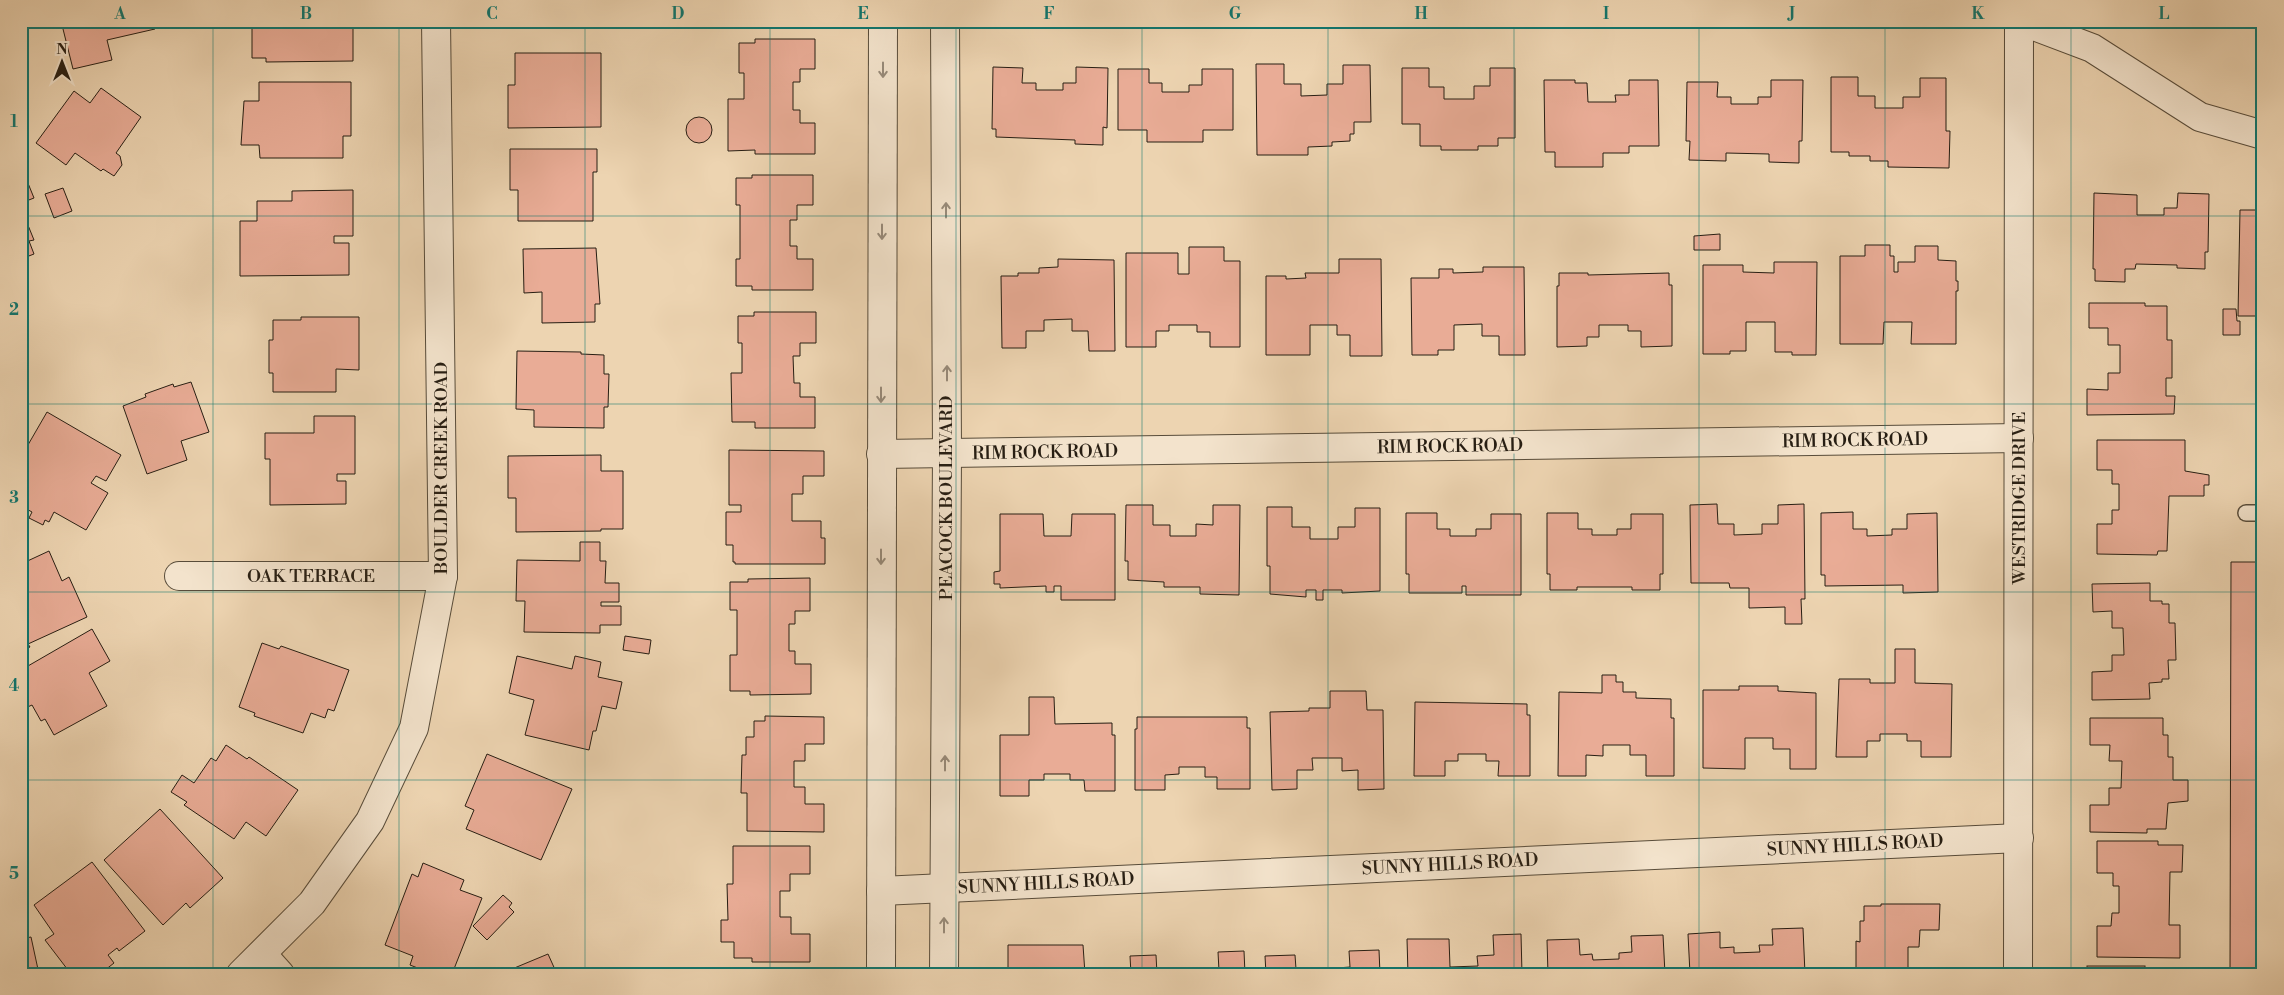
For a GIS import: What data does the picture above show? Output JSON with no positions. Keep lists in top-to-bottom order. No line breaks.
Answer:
{"streets":{"street":["RIM ROCK ROAD","BOULDER CREEK ROAD","PEACOCK BOULEVARD","WESTRIDGE DRIVE","OAK TERRACE","SUNNY HILLS ROAD"]},"crossings":[["RIM ROCK ROAD","PEACOCK BOULEVARD"],["RIM ROCK ROAD","WESTRIDGE DRIVE"],["BOULDER CREEK ROAD","OAK TERRACE"],["PEACOCK BOULEVARD","SUNNY HILLS ROAD"],["WESTRIDGE DRIVE","SUNNY HILLS ROAD"]],"north":"top","grid":{"columns":["A","B","C","D","E","F","G","H","I","J","K","L"],"rows":["1","2","3","4","5"]}}
